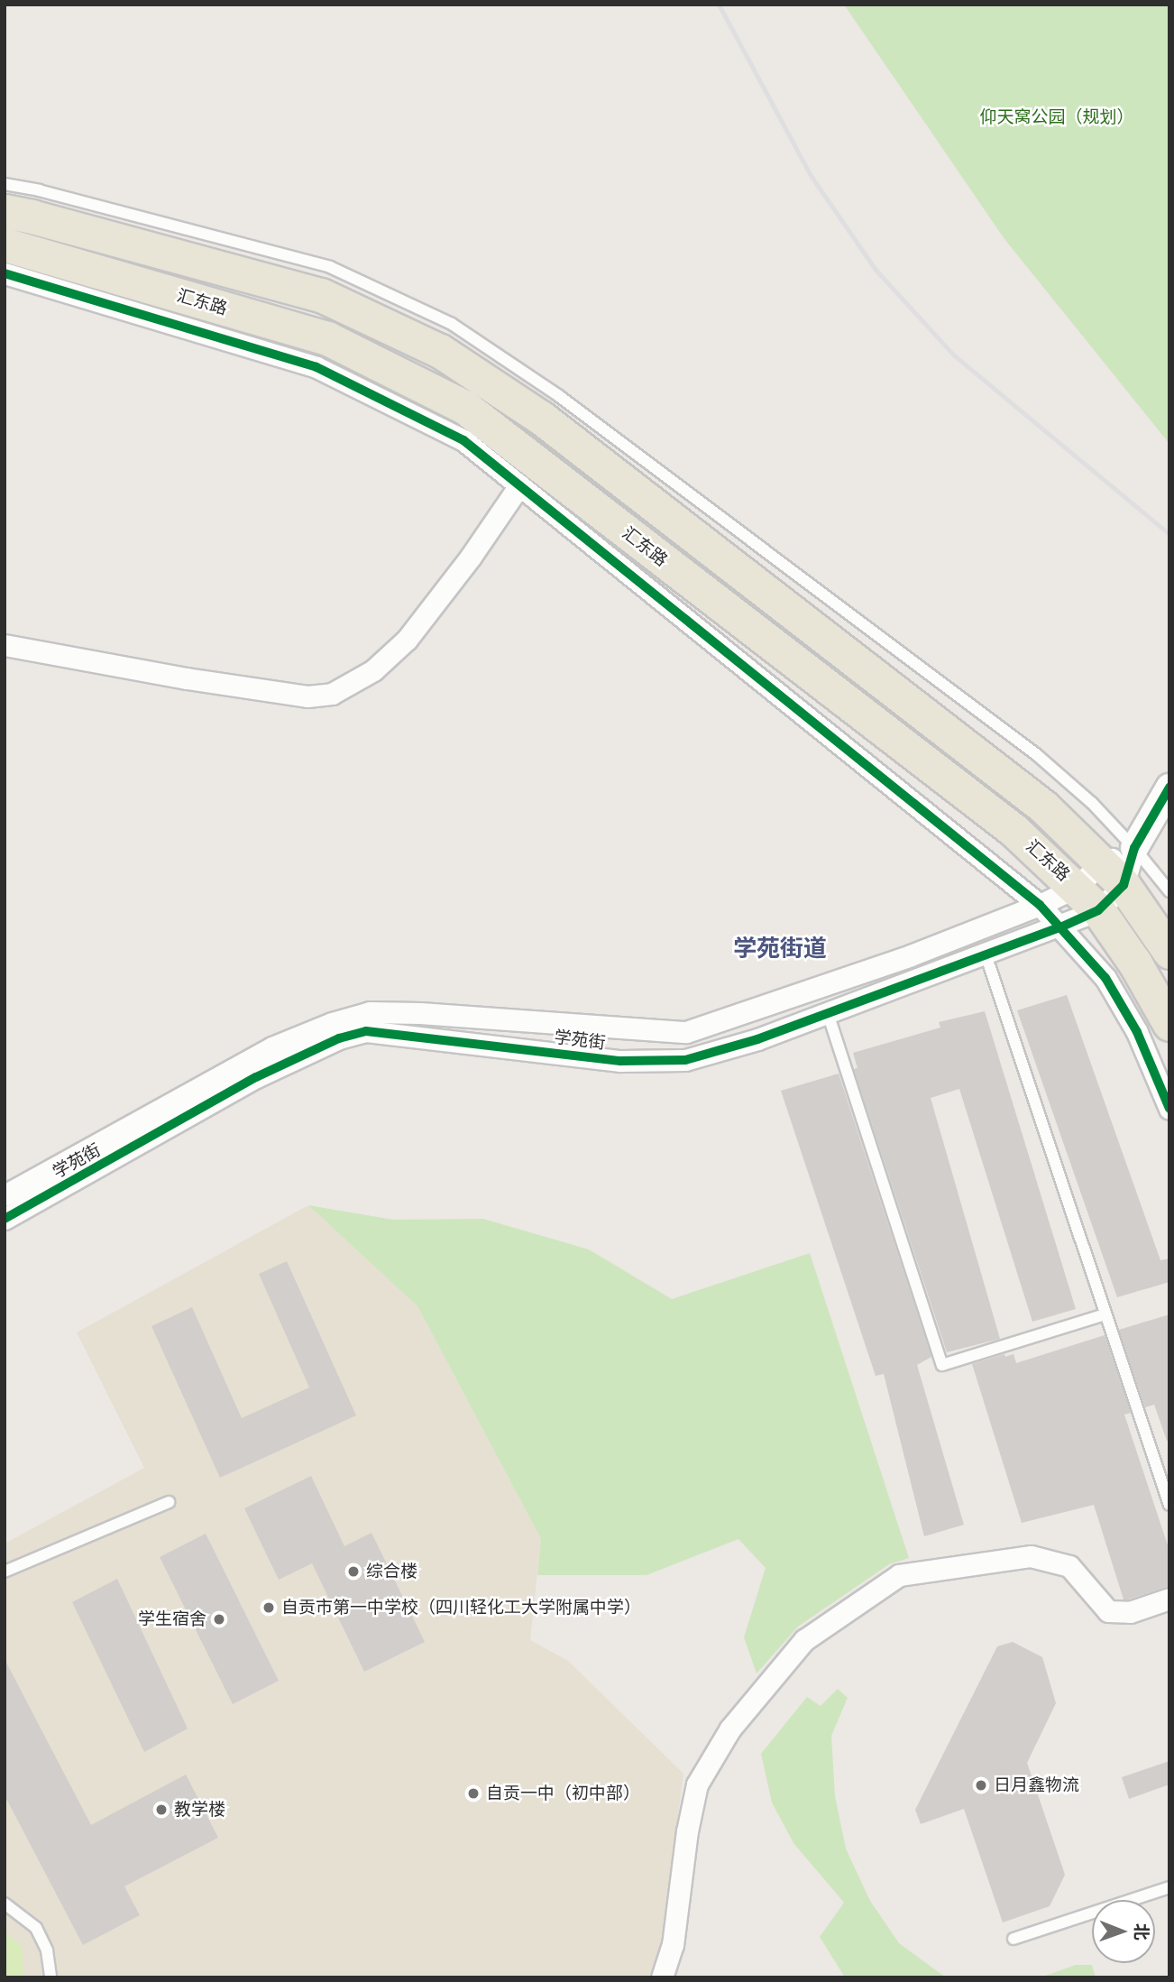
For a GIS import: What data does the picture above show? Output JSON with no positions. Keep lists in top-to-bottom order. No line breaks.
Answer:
{"streets":{"main road":["汇东路"],"street":["学苑街"]},"crossings":[["汇东路","学苑街"]],"districts":["学苑街道"],"parks":["仰天窝公园（规划）"],"places":["综合楼","自贡市第一中学校（四川轻化工大学附属中学）","学生宿舍","日月鑫物流","自贡一中（初中部）","教学楼"],"north":"right"}
